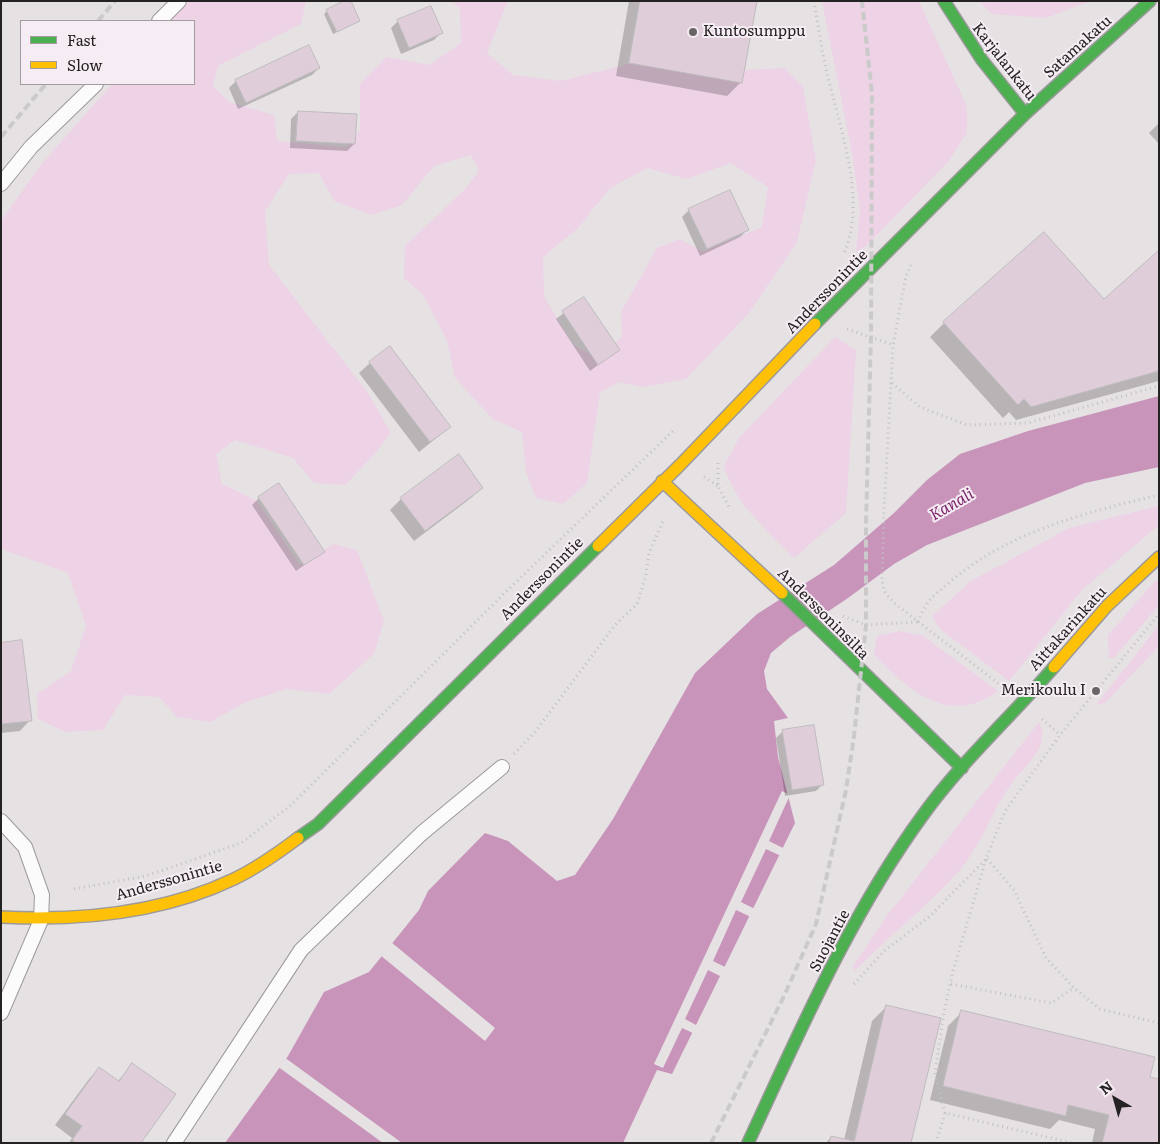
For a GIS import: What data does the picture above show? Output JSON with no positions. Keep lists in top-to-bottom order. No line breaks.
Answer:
{"streets":{"main road":["Satamakatu","Karjalankatu","Anderssonintie","Anderssoninsilta","Aittakarinkatu","Suojantie"]},"crossings":[["Satamakatu","Karjalankatu"],["Satamakatu","Anderssonintie"],["Karjalankatu","Anderssonintie"],["Anderssonintie","Anderssoninsilta"],["Anderssoninsilta","Aittakarinkatu"],["Anderssoninsilta","Suojantie"],["Aittakarinkatu","Suojantie"]],"water":["Kanali"],"places":["Kuntosumppu","Merikoulu I"],"legend":["Fast","Slow"],"north":"top left"}
